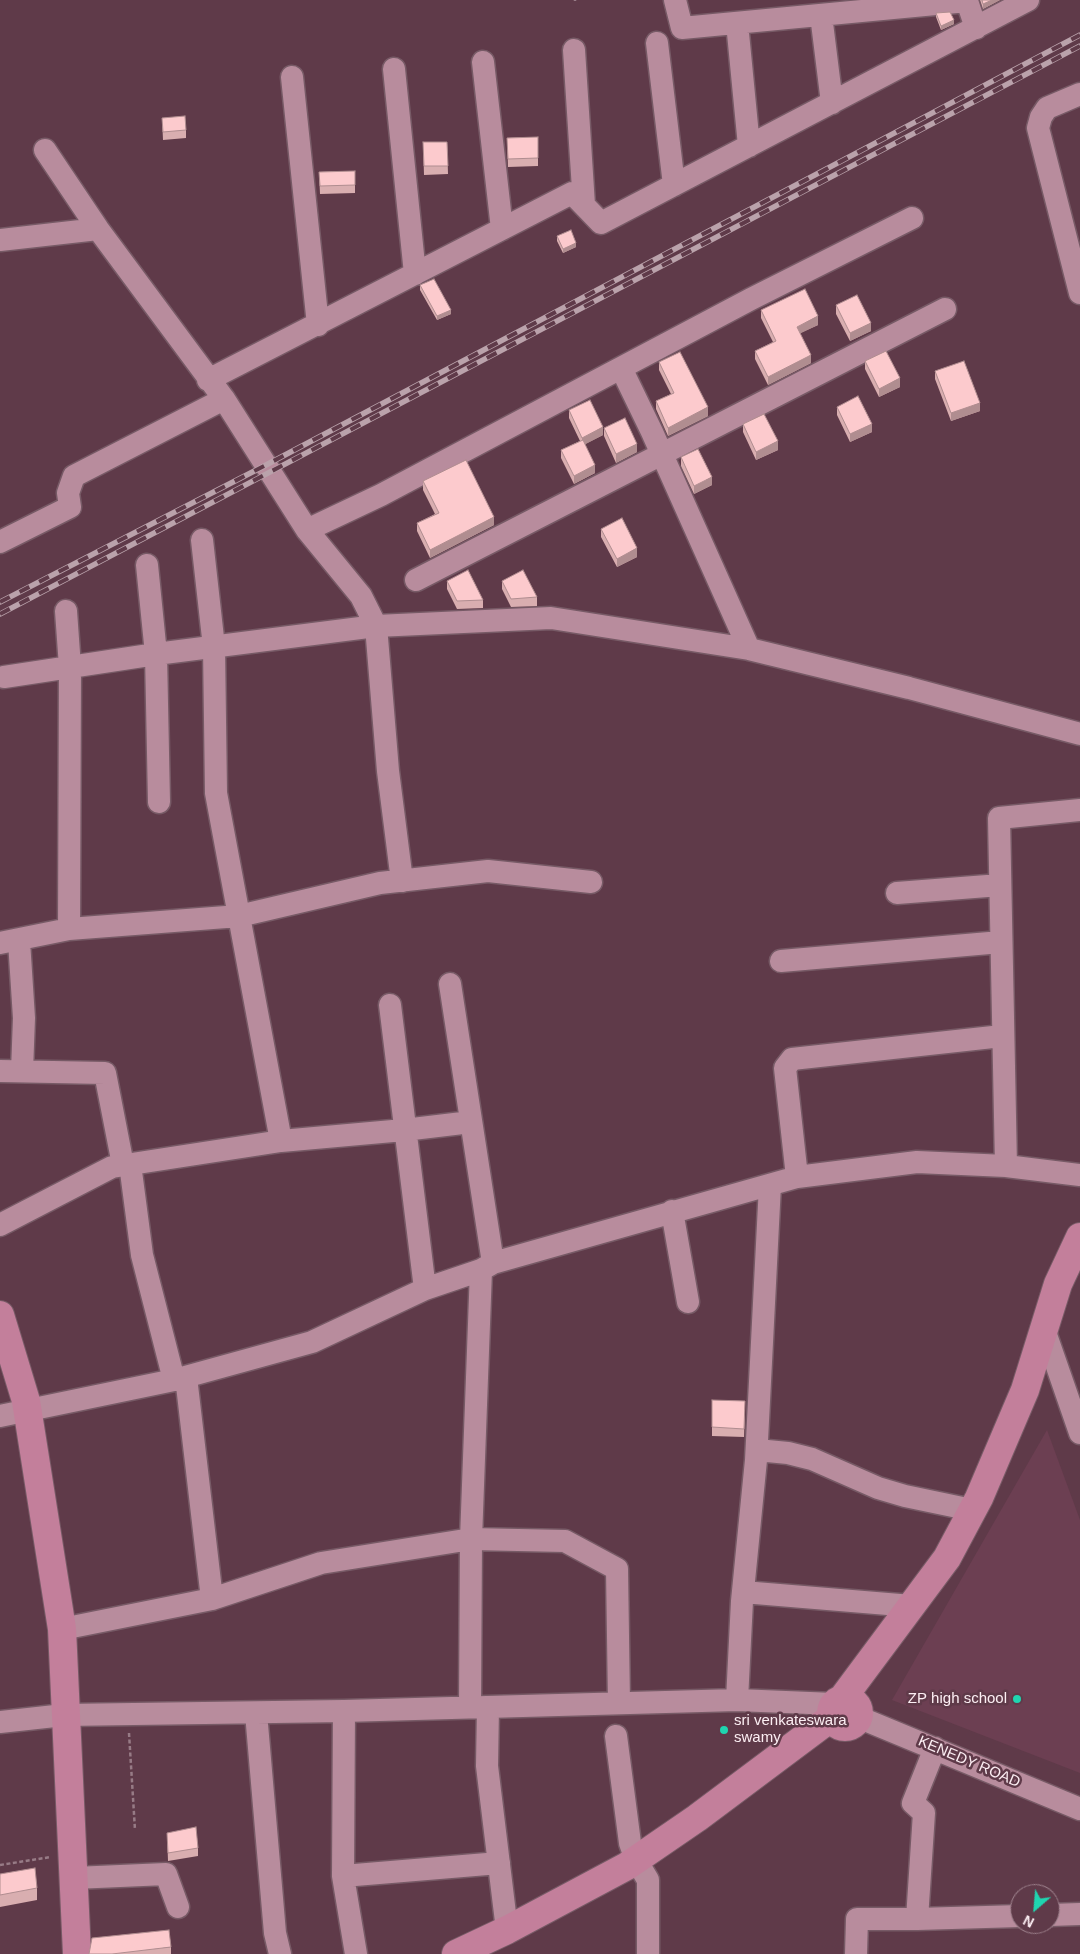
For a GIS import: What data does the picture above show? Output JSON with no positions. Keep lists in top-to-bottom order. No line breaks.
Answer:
{"streets":{"street":["KENEDY ROAD"]},"places":["ZP high school","sri venkateswara swamy"],"north":"bottom left"}
